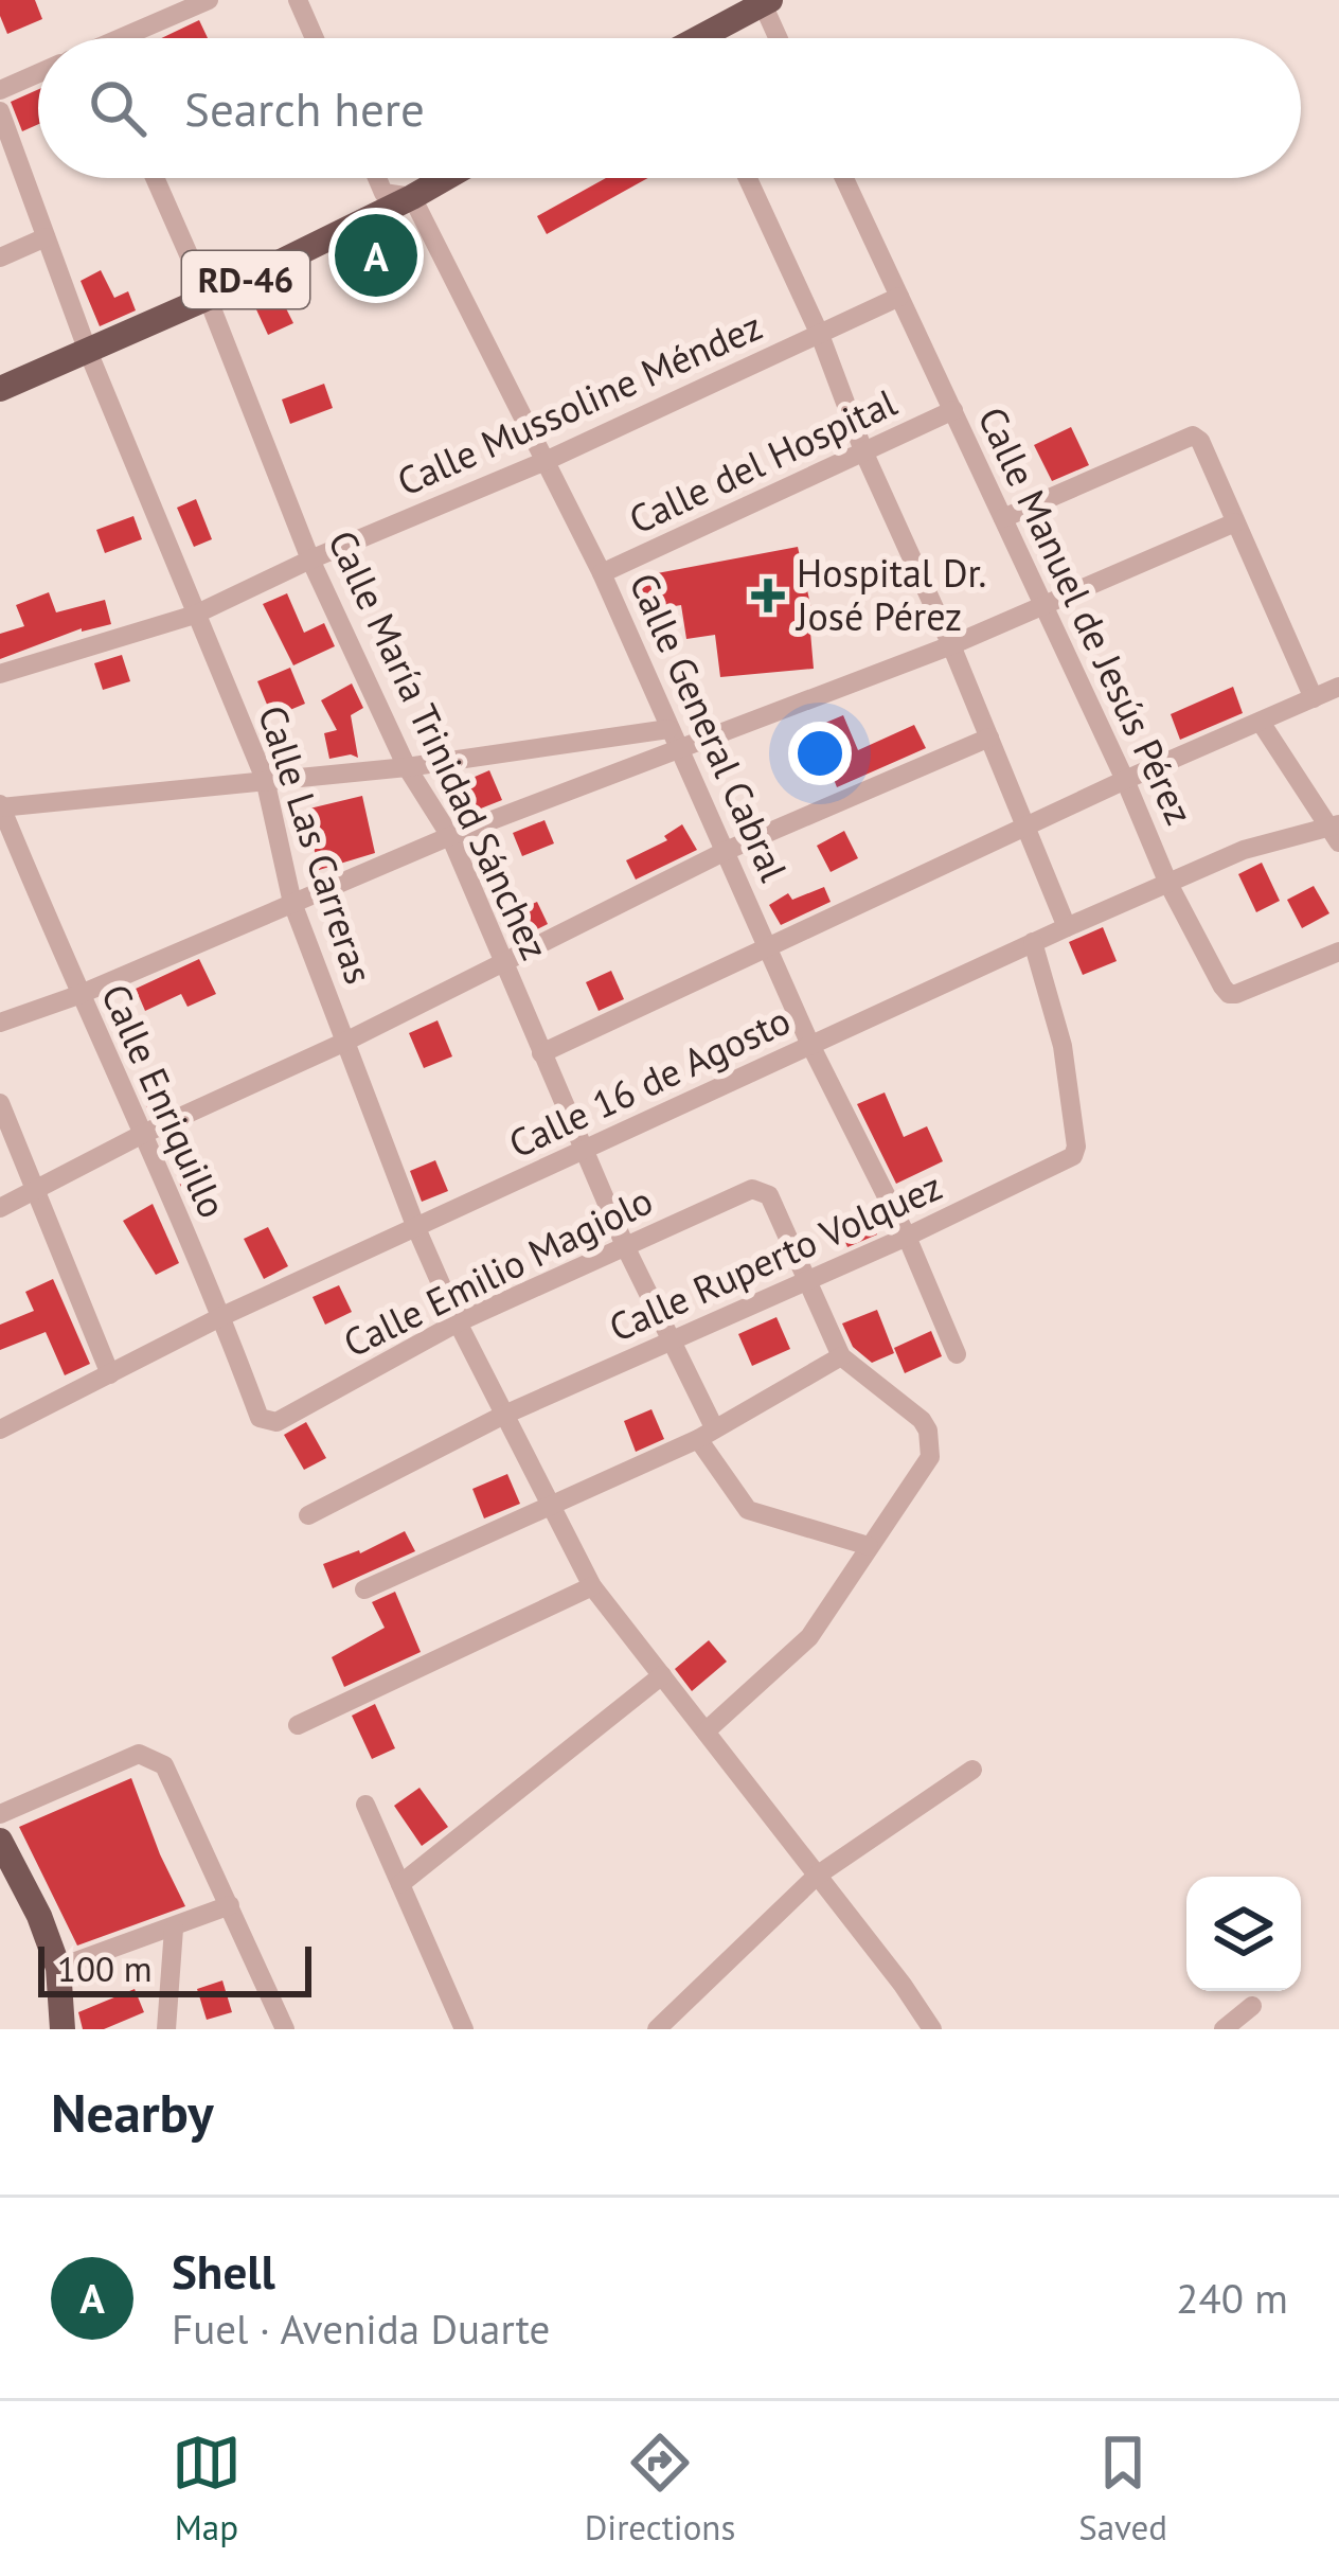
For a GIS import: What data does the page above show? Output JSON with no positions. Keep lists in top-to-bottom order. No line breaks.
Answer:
{"streets":{"main road":["RD-46"],"street":["Calle Mussoline Méndez","Calle del Hospital","Calle Manuel de Jesús Pérez","Calle General Cabral","Calle María Trinidad Sánchez","Calle Las Carreras","Calle 16 de Agosto","Calle Enriquillo","Calle Ruperto Volquez","Calle Emilio Magiolo"]},"crossings":[["RD-46","Calle General Cabral"],["RD-46","Calle María Trinidad Sánchez"],["RD-46","Calle Las Carreras"],["Calle Mussoline Méndez","Calle Manuel de Jesús Pérez"],["Calle Mussoline Méndez","Calle General Cabral"],["Calle Mussoline Méndez","Calle María Trinidad Sánchez"],["Calle Mussoline Méndez","Calle Las Carreras"],["Calle del Hospital","Calle Manuel de Jesús Pérez"],["Calle del Hospital","Calle General Cabral"],["Calle Manuel de Jesús Pérez","Calle 16 de Agosto"],["Calle General Cabral","Calle 16 de Agosto"],["Calle General Cabral","Calle Ruperto Volquez"],["Calle María Trinidad Sánchez","Calle 16 de Agosto"],["Calle María Trinidad Sánchez","Calle Ruperto Volquez"],["Calle María Trinidad Sánchez","Calle Emilio Magiolo"],["Calle Las Carreras","Calle 16 de Agosto"],["Calle Las Carreras","Calle Ruperto Volquez"],["Calle Las Carreras","Calle Emilio Magiolo"],["Calle 16 de Agosto","Calle Enriquillo"],["Calle 16 de Agosto","Calle Ruperto Volquez"],["Calle Enriquillo","Calle Emilio Magiolo"],["Calle Ruperto Volquez","Calle Emilio Magiolo"]],"places":{"health":["Hospital Dr. José Pérez"]},"scale_bar":"100 m","page":{"search":"Search here","pins":"A","scale":"100 m","heading":"Nearby","list":[{"mark":"A","name":"Shell","note":"Fuel · Avenida Duarte","value":"240 m"}],"nav":["Map","Directions","Saved"]}}
